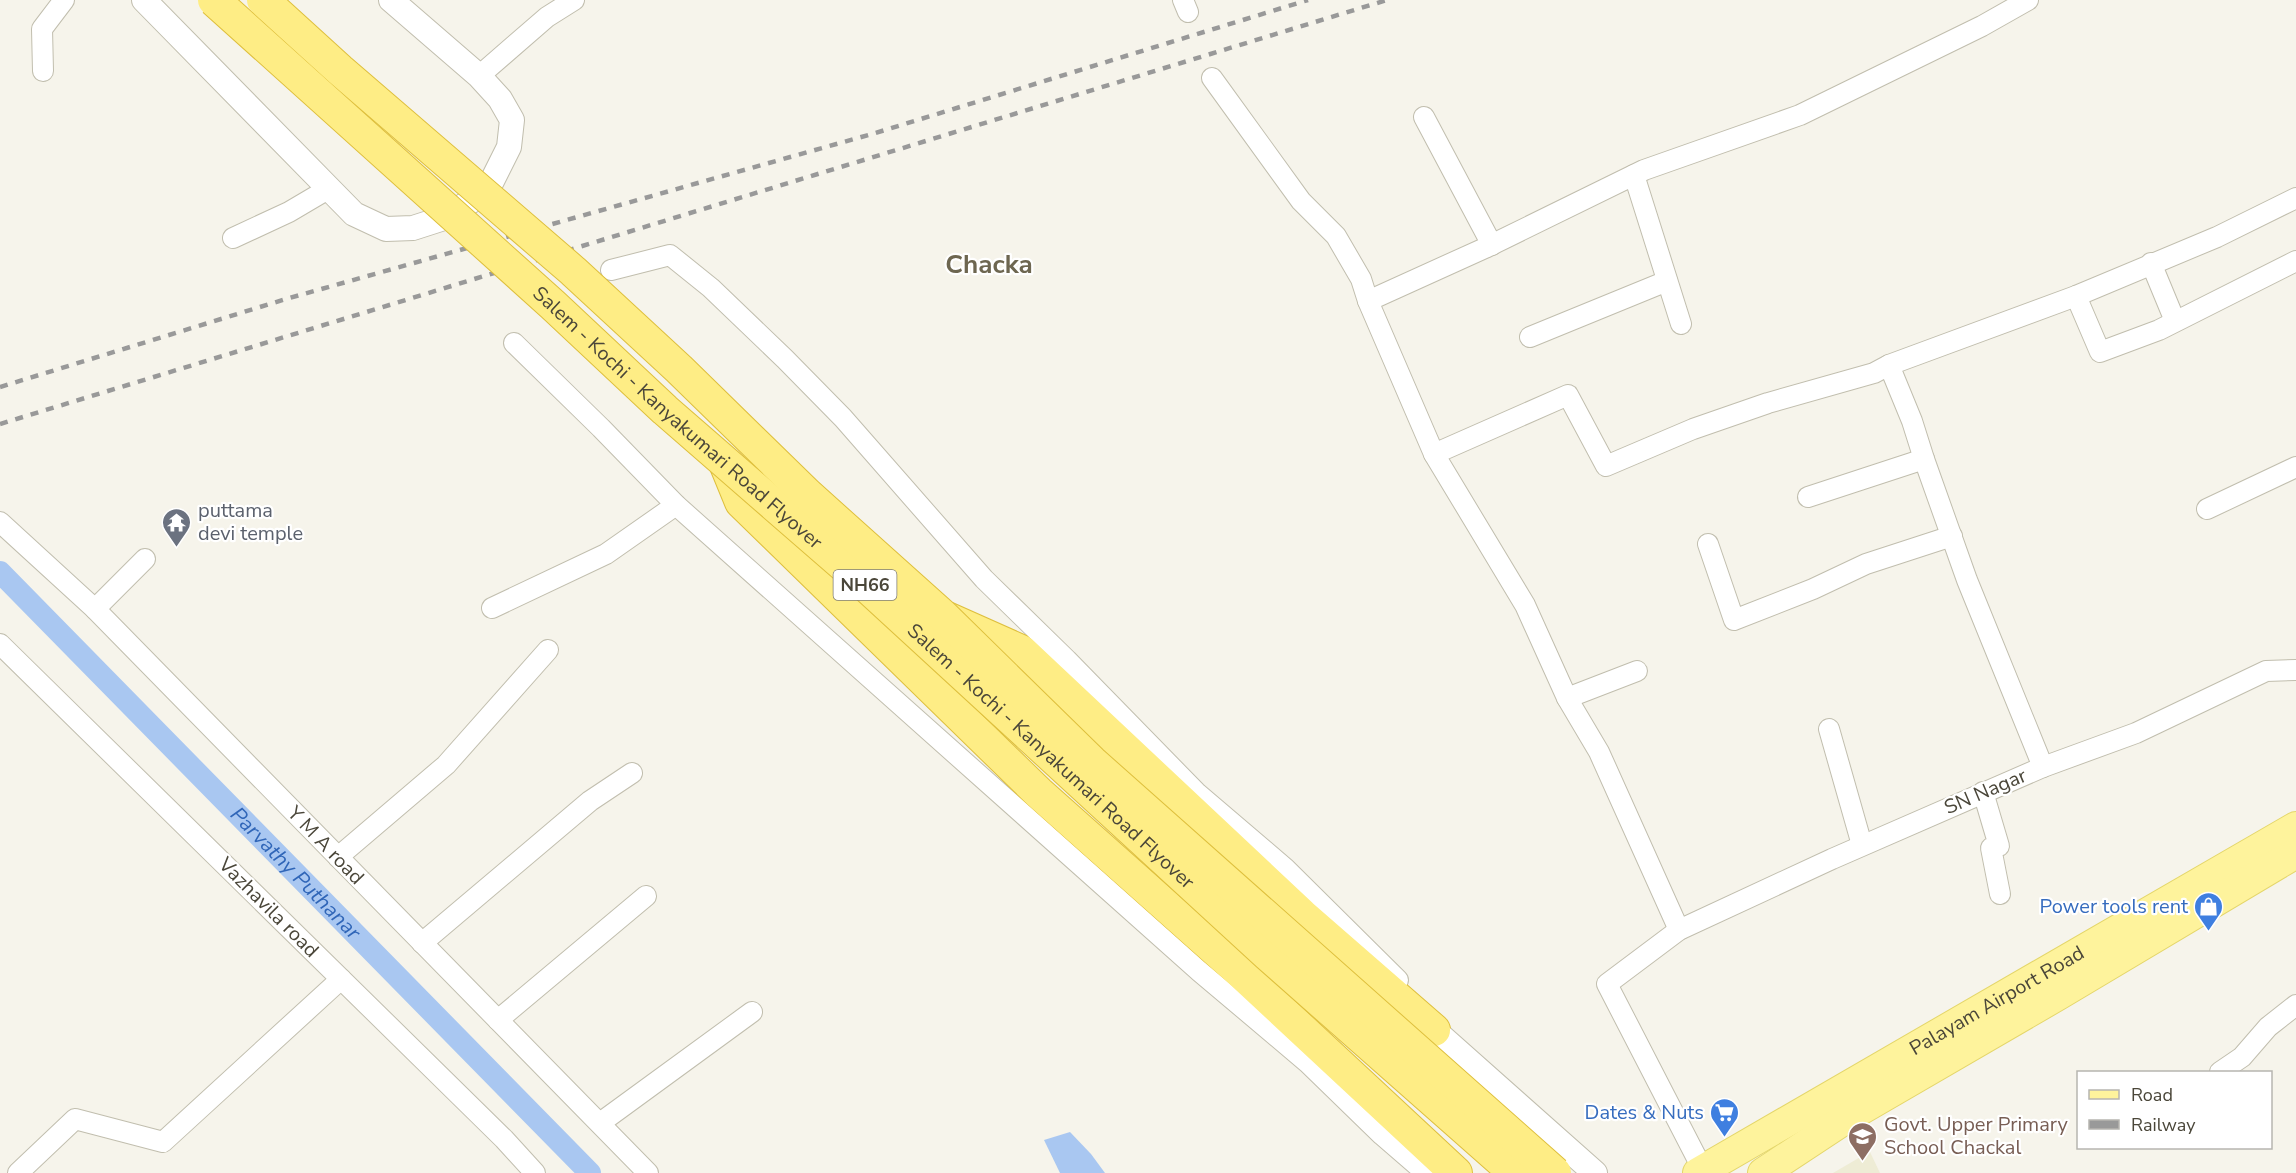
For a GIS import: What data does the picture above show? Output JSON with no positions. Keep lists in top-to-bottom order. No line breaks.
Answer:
{"streets":{"highway":["Salem - Kochi - Kanyakumari Road Flyover","NH66"],"main road":["Palayam Airport Road"],"street":["SN Nagar","Y M A road","Vazhavila road"]},"crossings":[["SN Nagar","Palayam Airport Road"]],"districts":["Chacka"],"water":["Parvathy Puthanar"],"places":{"temple":["puttama devi temple"],"shop":["Power tools rent"],"supermarket":["Dates & Nuts"],"school or university":["Govt. Upper Primary School Chackal"]},"legend":["Road","Railway"]}
